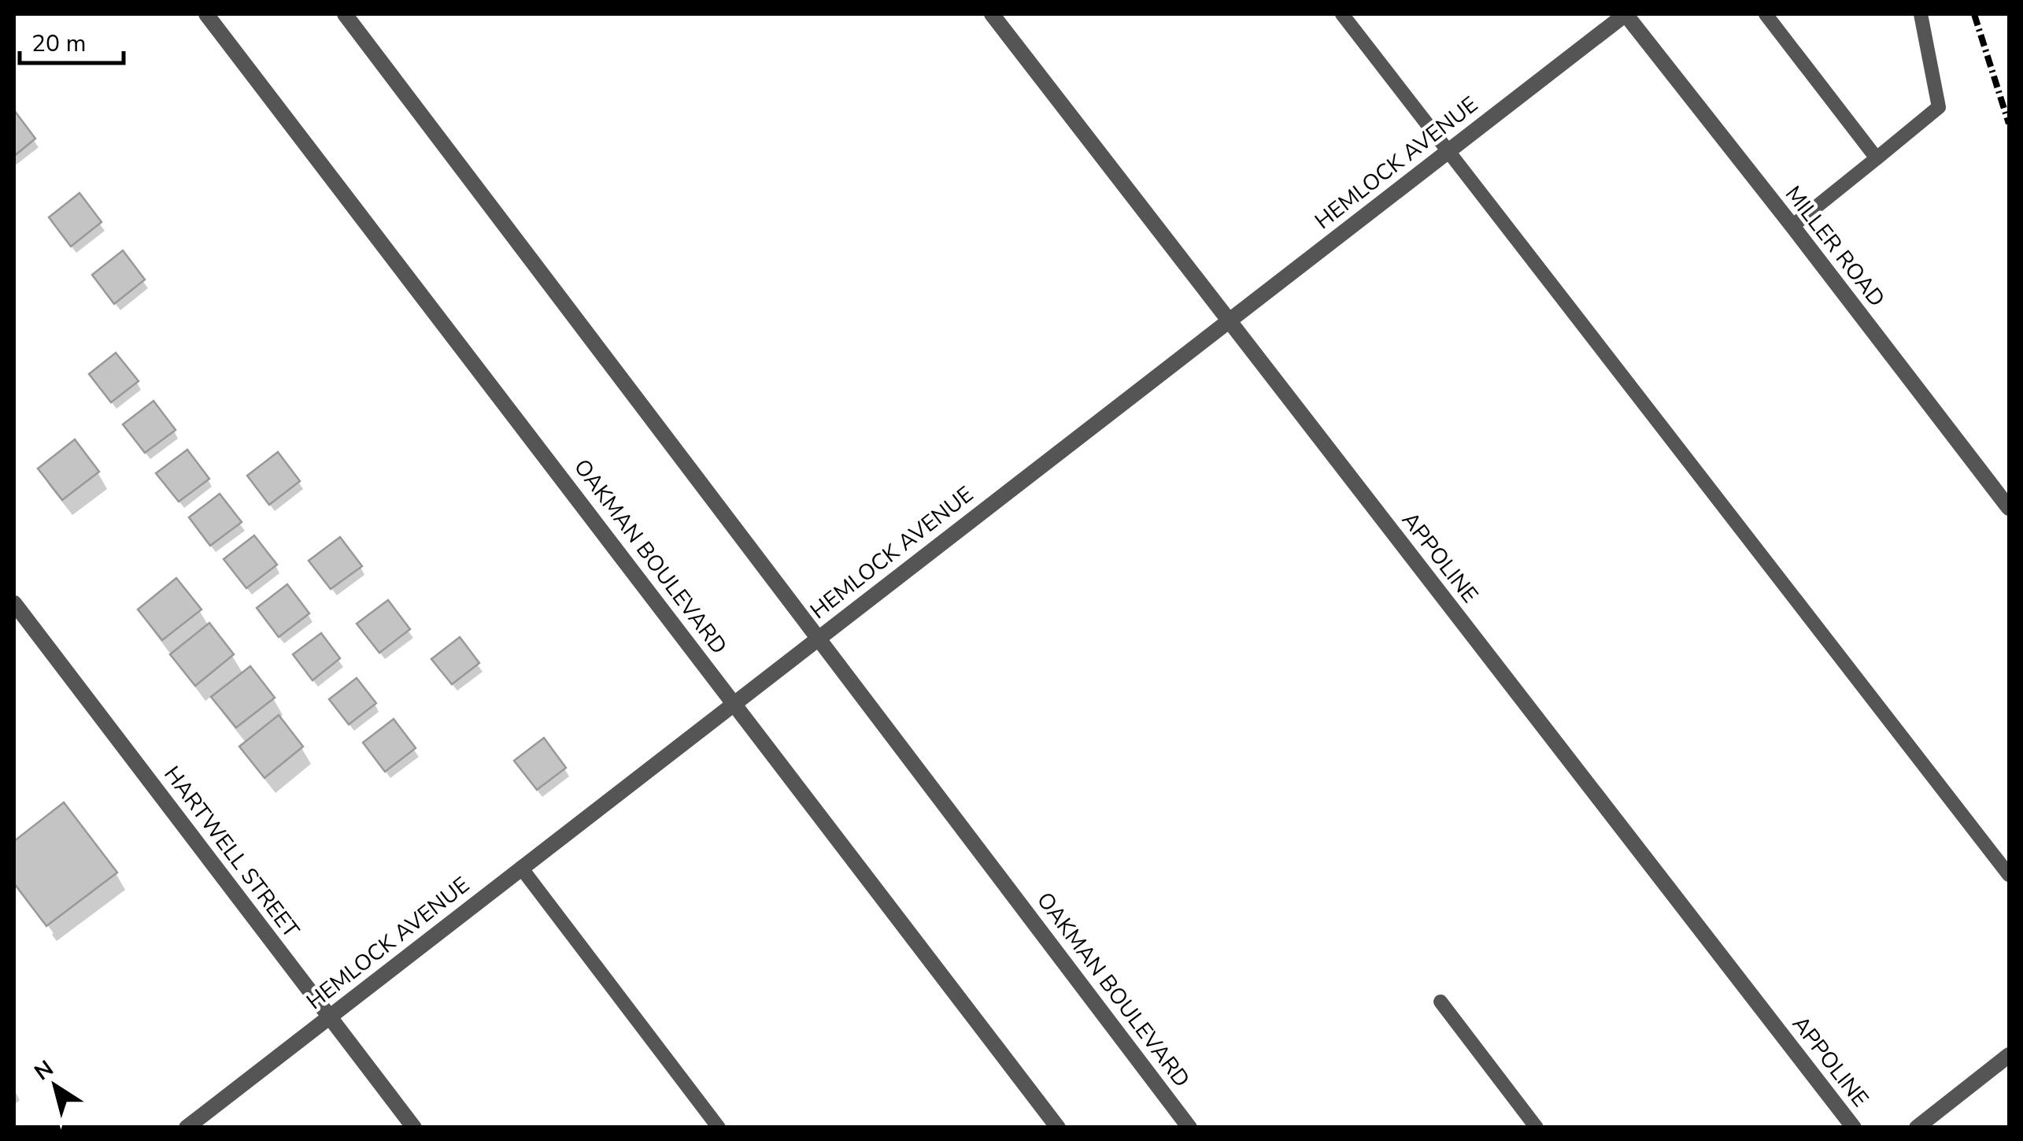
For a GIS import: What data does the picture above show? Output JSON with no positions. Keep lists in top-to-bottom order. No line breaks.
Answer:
{"streets":{"street":["HEMLOCK AVENUE","MILLER ROAD","OAKMAN BOULEVARD","APPOLINE","HARTWELL STREET"]},"crossings":[["HEMLOCK AVENUE","MILLER ROAD"],["HEMLOCK AVENUE","OAKMAN BOULEVARD"],["HEMLOCK AVENUE","APPOLINE"],["HEMLOCK AVENUE","HARTWELL STREET"]],"scale_bar":"20 m","north":"top left"}
